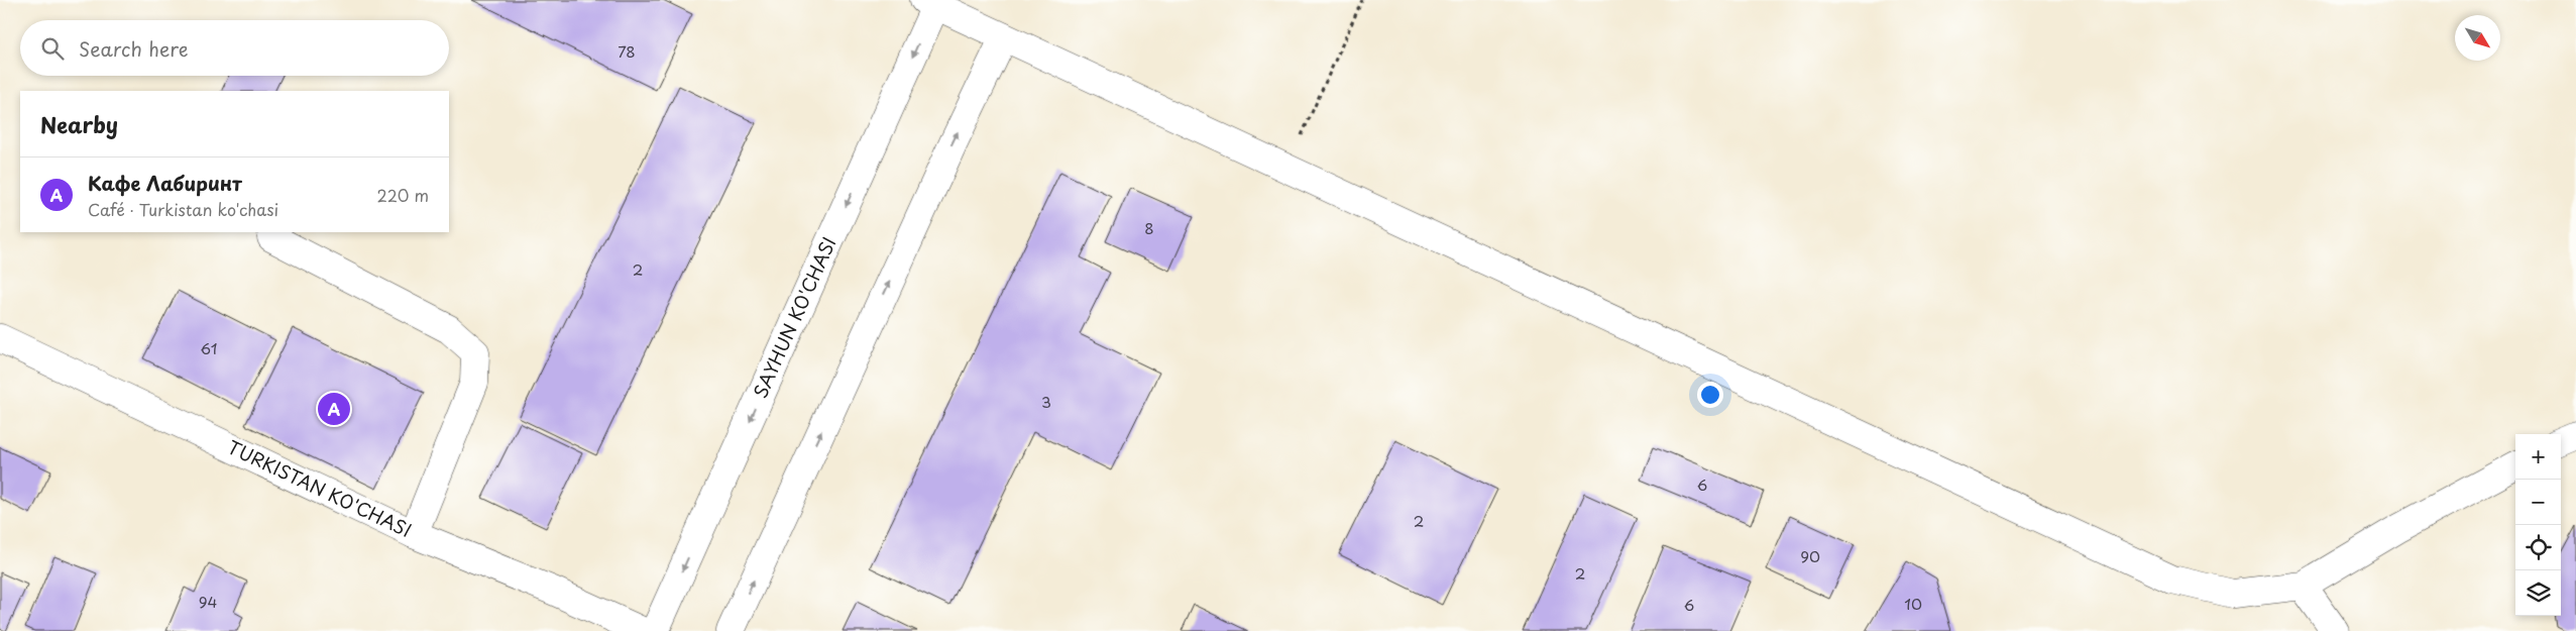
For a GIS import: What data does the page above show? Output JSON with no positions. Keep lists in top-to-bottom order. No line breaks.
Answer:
{"streets":{"street":["SAYHUN KO'CHASI","TURKISTAN KO'CHASI"]},"house_numbers":["78","8","2","61","3","6","2","90","2","94","10","6"],"north":"bottom right","page":{"search":"Search here","heading":"Nearby","list":[{"mark":"A","name":"Кафе Лабиринт","note":"Café · Turkistan ko'chasi","value":"220 m"}],"pins":"A","map_buttons":["+","−"]}}
